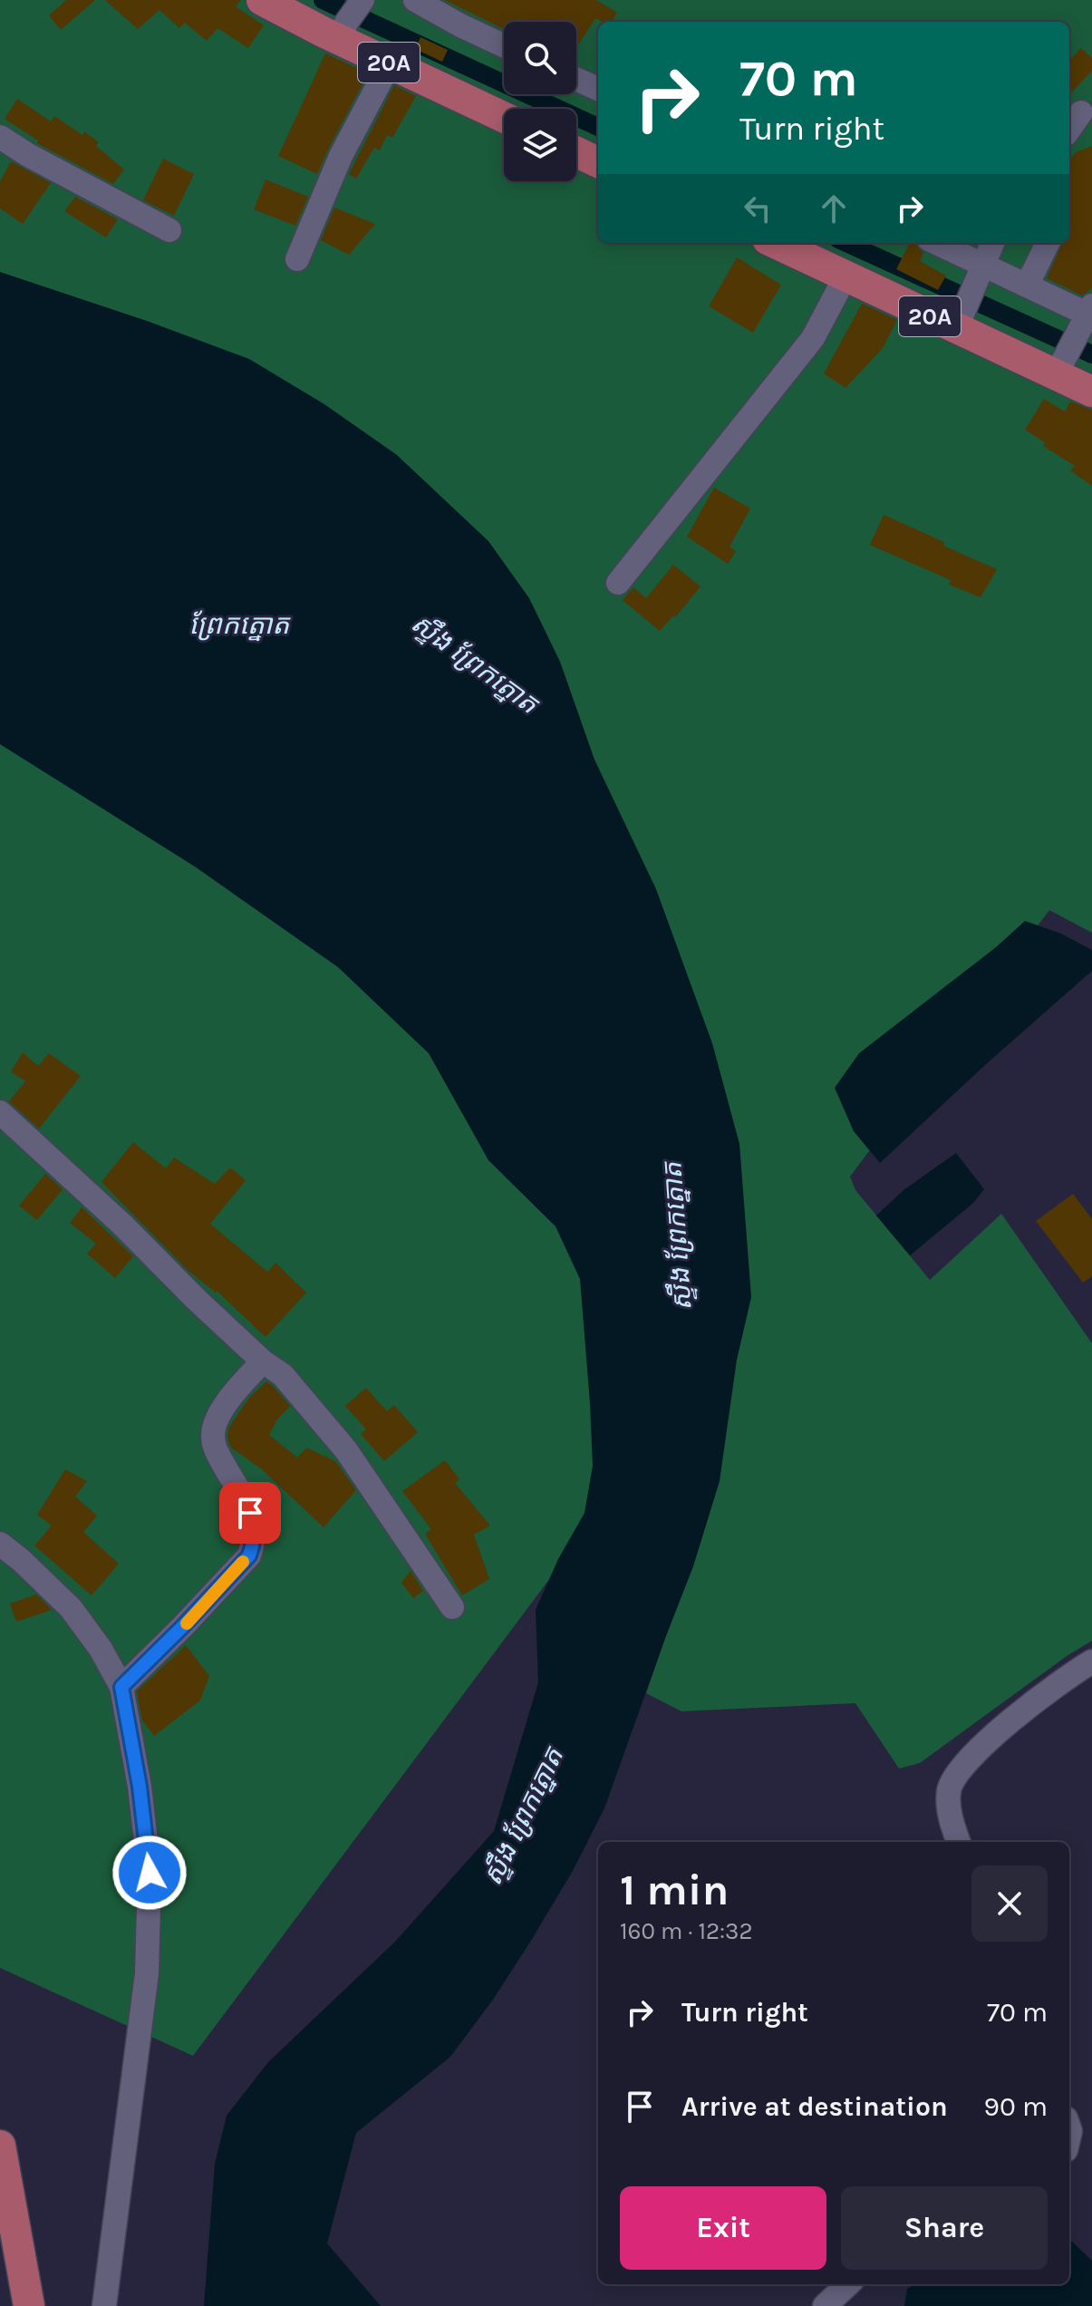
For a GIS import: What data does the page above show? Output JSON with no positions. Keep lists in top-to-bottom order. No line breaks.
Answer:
{"streets":{"main road":["20A"]},"water":["ព្រែកត្នោត","ស្ទឹង ព្រែកត្នោត"],"page":{"turn":["70 m","Turn right"],"heading":["1 min","160 m · 12:32"],"list":[{"name":"Turn right","value":"70 m"},{"name":"Arrive at destination","value":"90 m"}],"buttons":["Exit","Share"]}}
